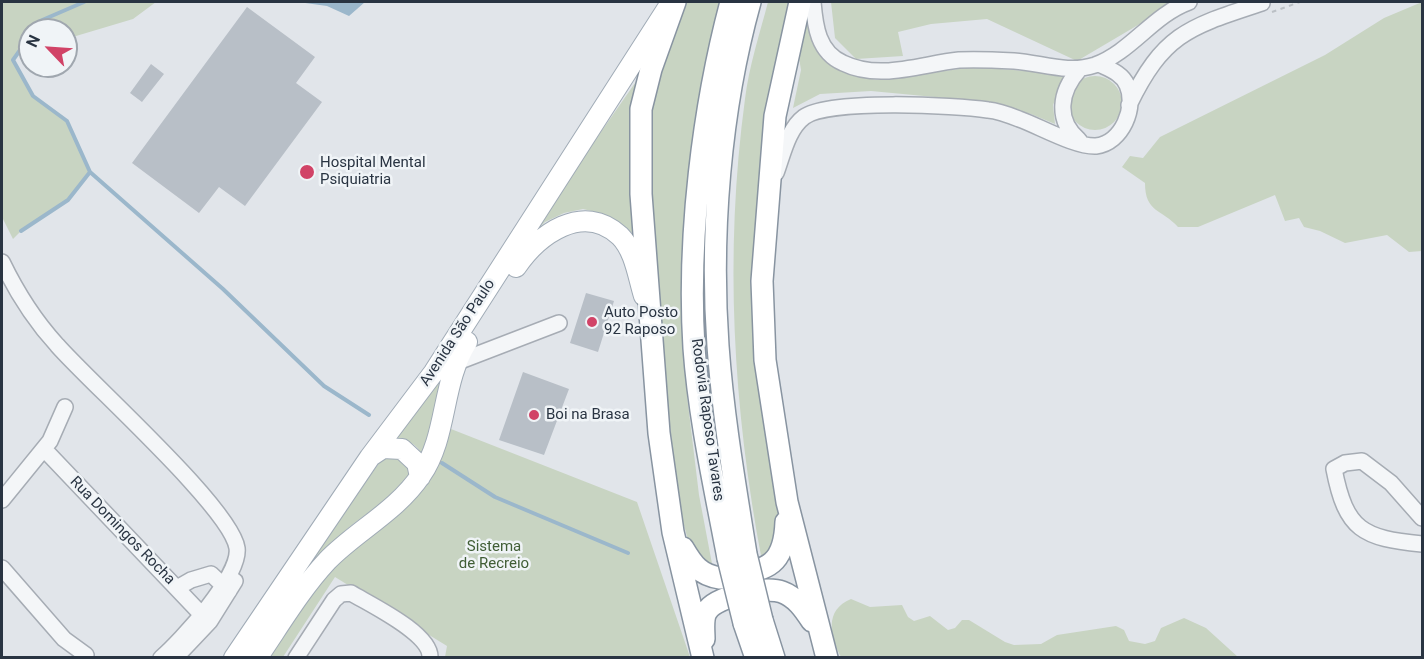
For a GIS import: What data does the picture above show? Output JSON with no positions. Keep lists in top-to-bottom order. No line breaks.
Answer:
{"streets":{"highway":["Rodovia Raposo Tavares"],"main road":["Avenida São Paulo"],"street":["Rua Domingos Rocha"]},"parks":["Sistema de Recreio"],"places":["Hospital Mental Psiquiatria","Auto Posto 92 Raposo","Boi na Brasa"],"north":"top left"}
